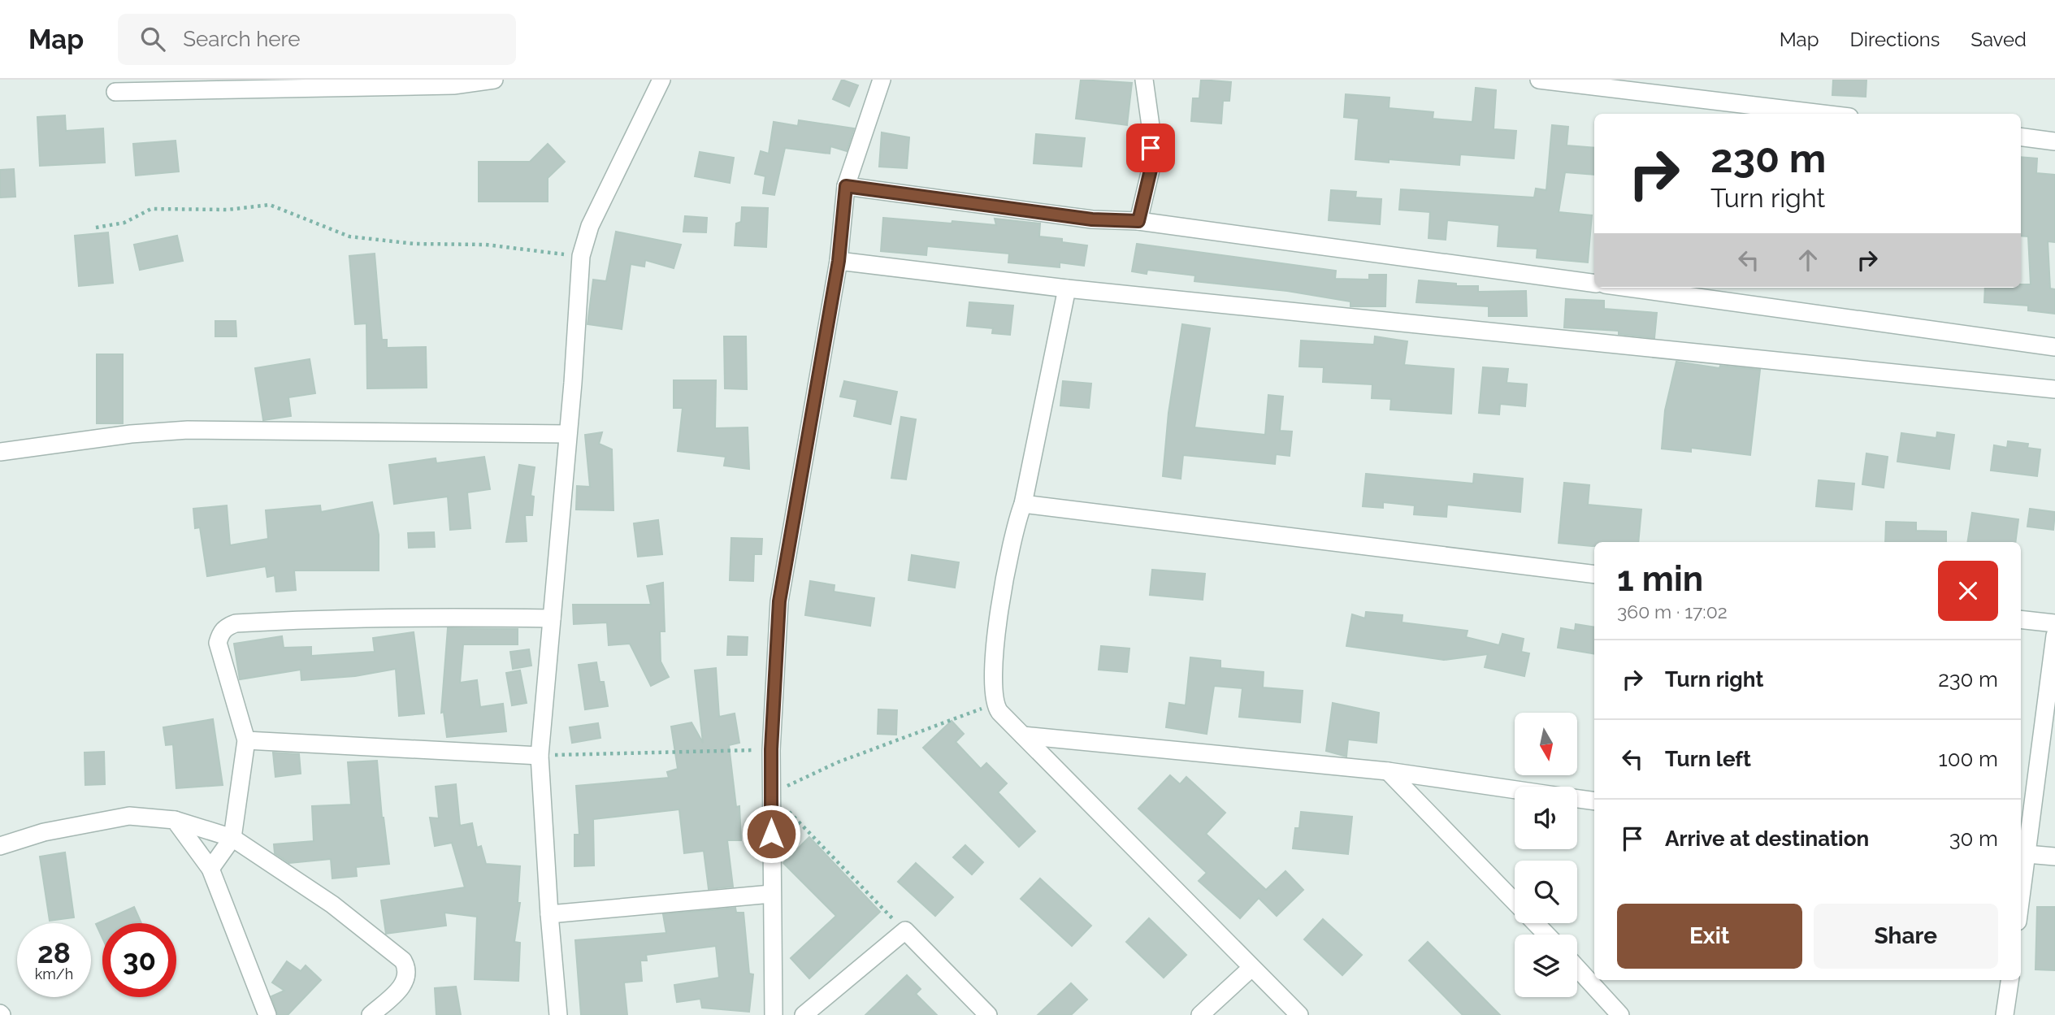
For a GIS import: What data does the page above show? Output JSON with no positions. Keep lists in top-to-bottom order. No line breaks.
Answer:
{"north":"bottom","page":{"header":"Map","search":"Search here","nav":["Map","Directions","Saved"],"turn":["230 m","Turn right"],"heading":["1 min","360 m · 17:02"],"list":[{"name":"Turn right","value":"230 m"},{"name":"Turn left","value":"100 m"},{"name":"Arrive at destination","value":"30 m"}],"buttons":["Exit","Share"],"speed":"28 km/h","limit":"30"}}
